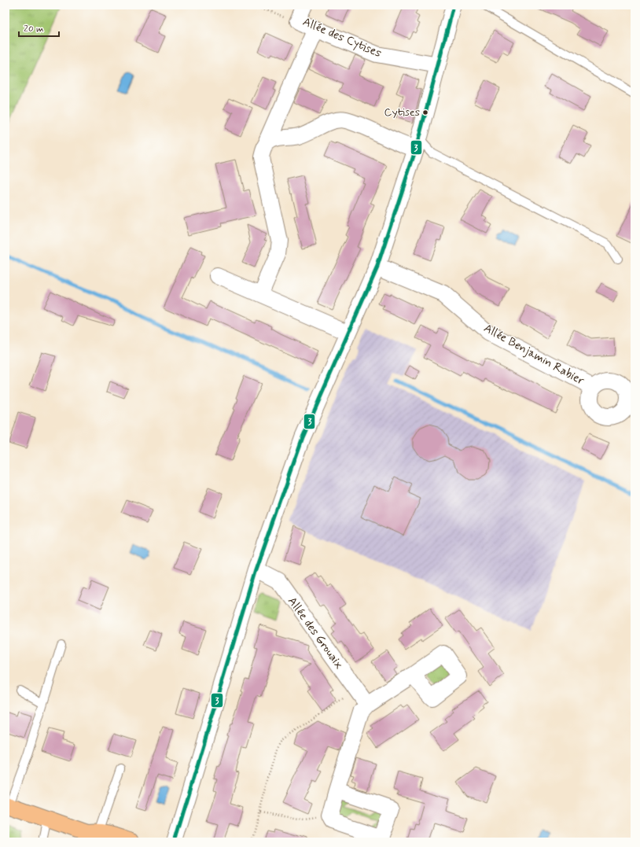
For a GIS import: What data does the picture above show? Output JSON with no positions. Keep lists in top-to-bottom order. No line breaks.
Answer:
{"streets":{"street":["Allée des Cytises","Allée Benjamin Rabier","Allée des Grouaix"]},"places":["Cytises"],"lines":["transit line 3"],"scale_bar":"20 m"}
